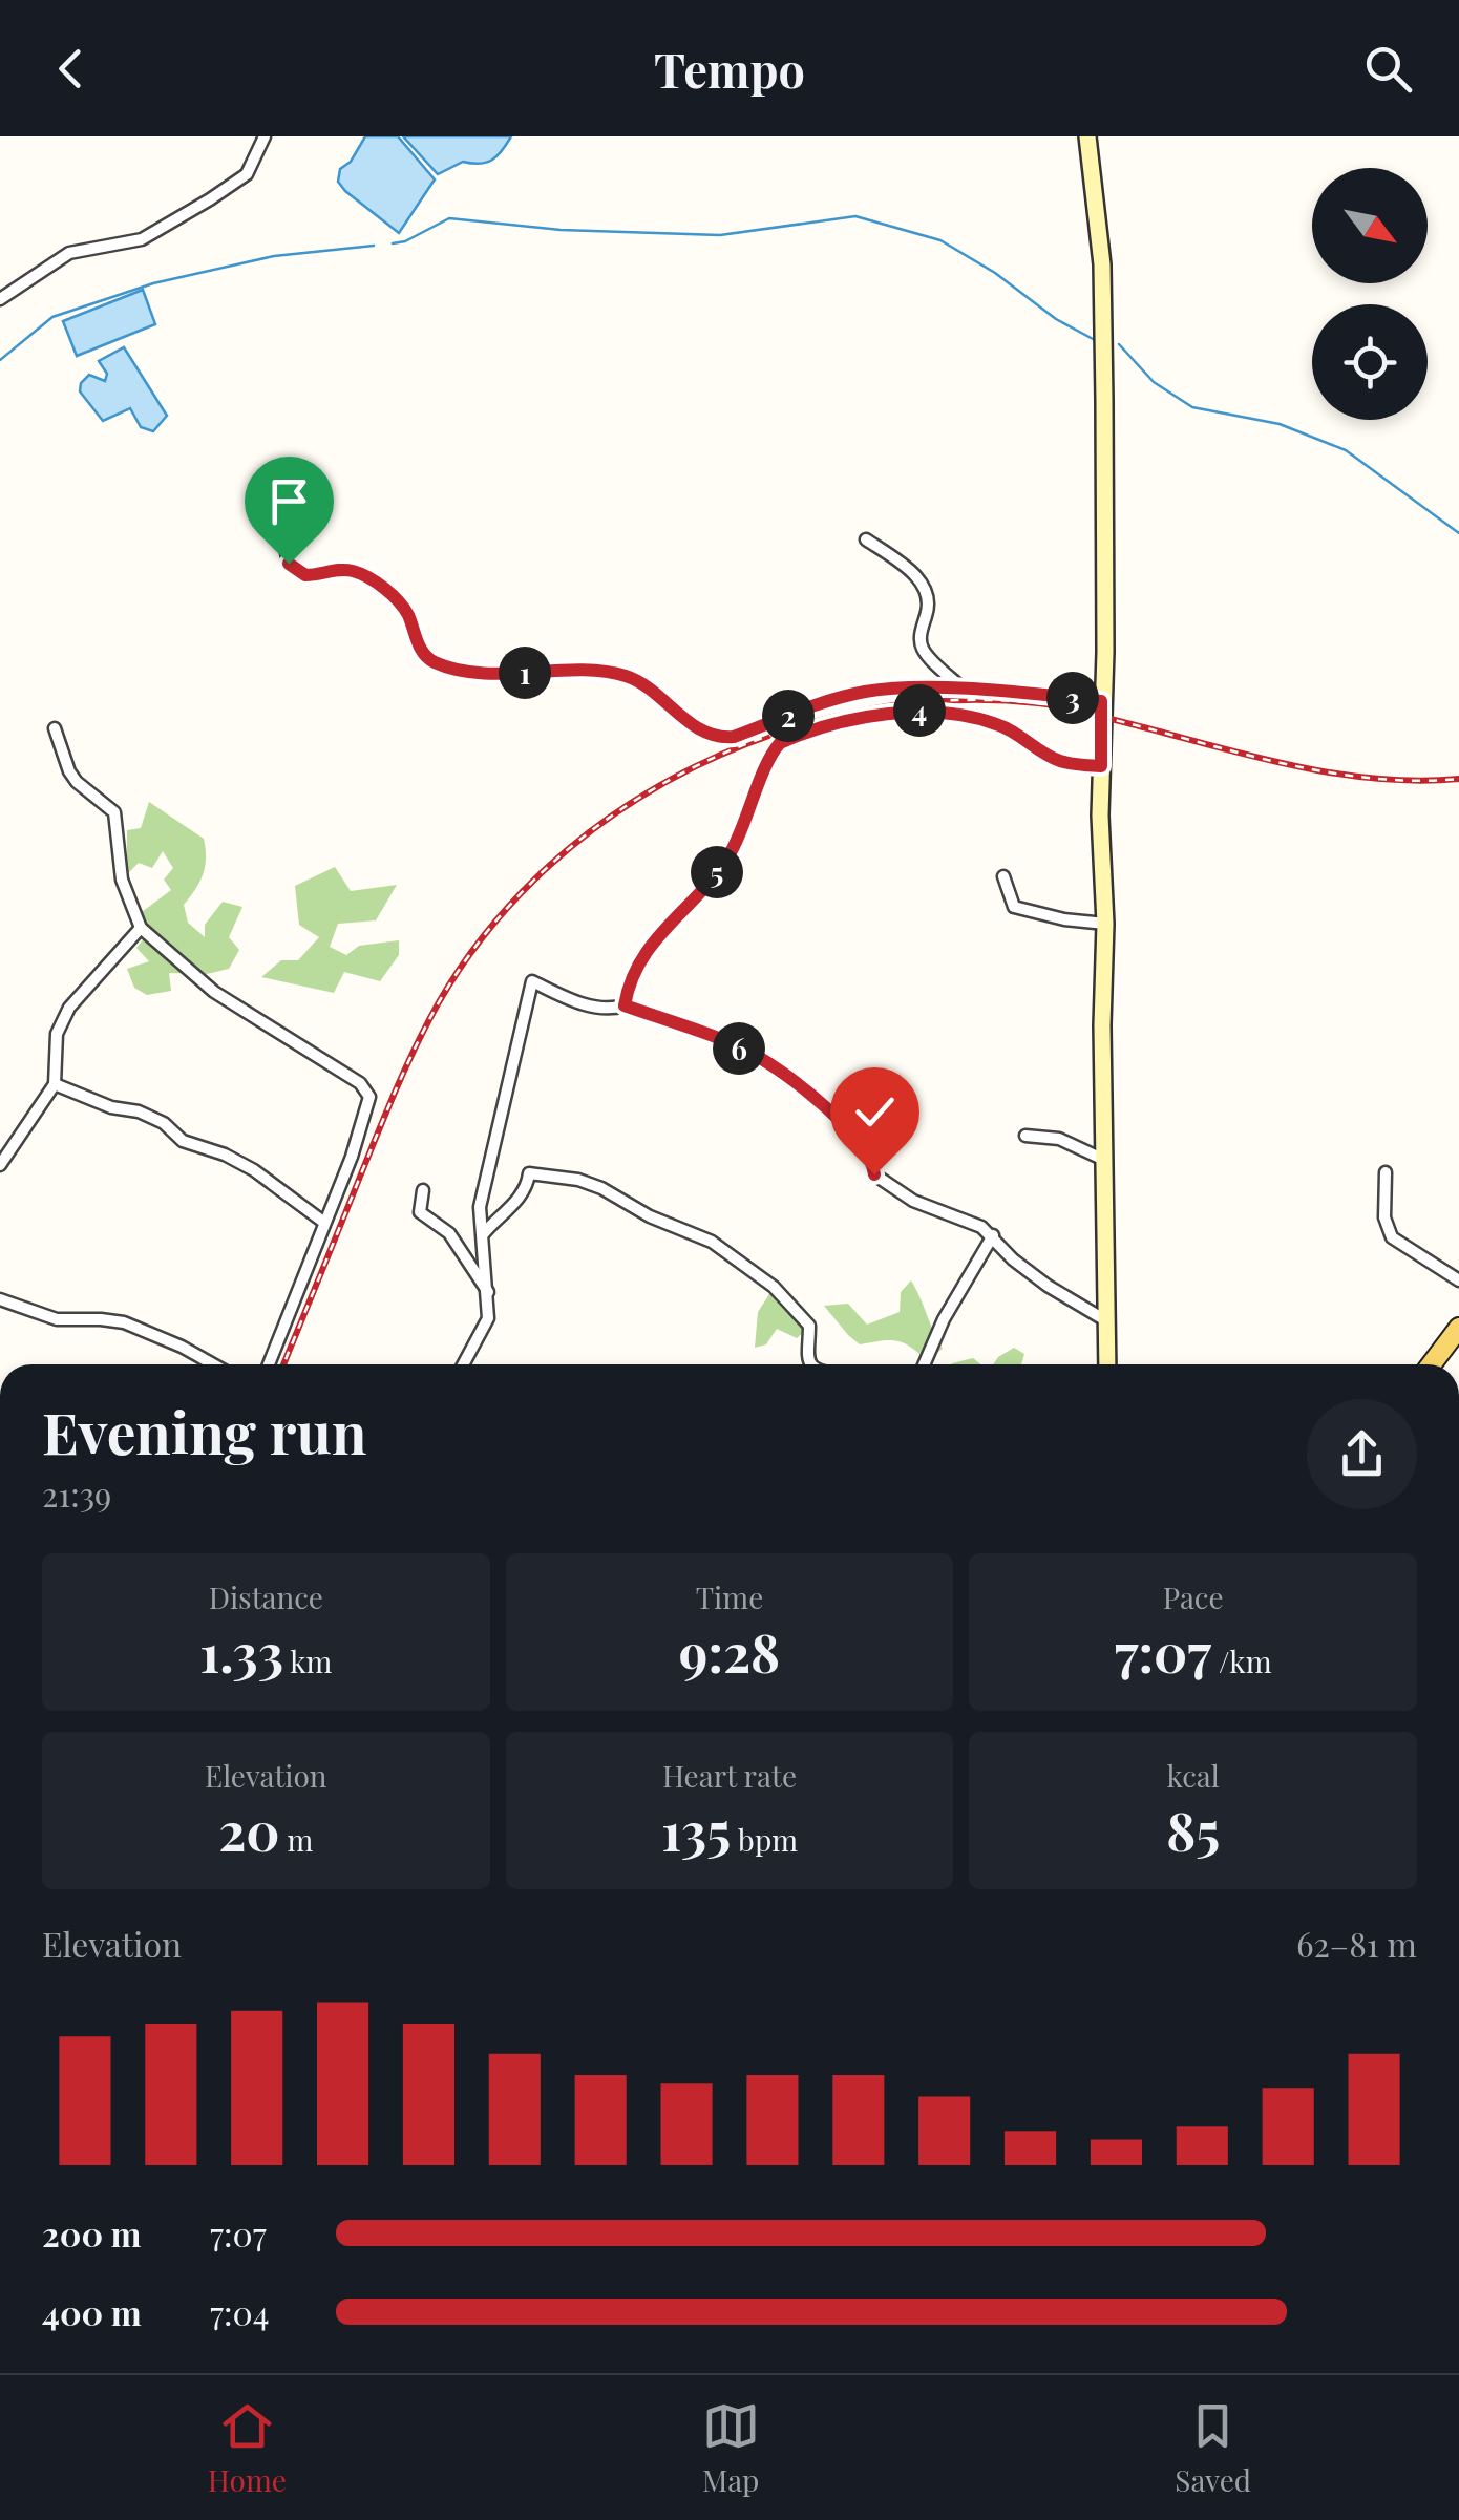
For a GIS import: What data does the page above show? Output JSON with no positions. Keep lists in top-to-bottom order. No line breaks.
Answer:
{"north":"bottom right","page":{"header":"Tempo","pins":["1","3","4","2","5","6"],"heading":["Evening run","21:39"],"stats":[["Distance","1.33 km"],["Time","9:28"],["Pace","7:07 /km"],["Elevation","20 m"],["Heart rate","135 bpm"],["kcal","85"]],"chart":["Elevation","62–81 m"],"list":[{"name":"200 m","note":"7:07"},{"name":"400 m","note":"7:04"}],"tabs":["Home","Map","Saved"]}}
